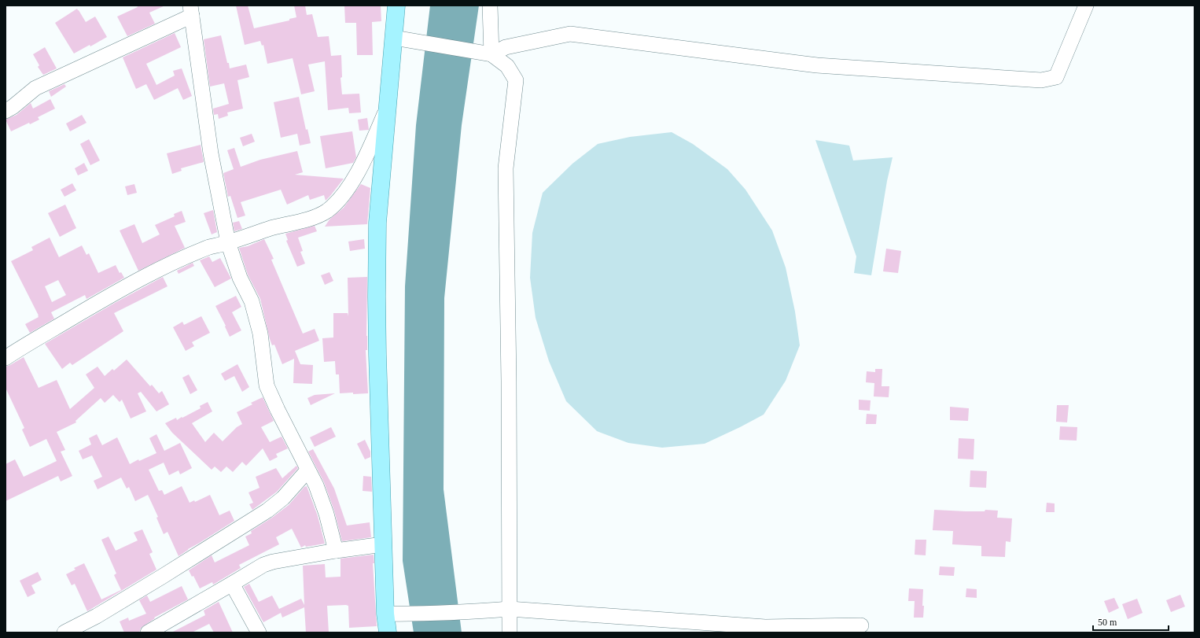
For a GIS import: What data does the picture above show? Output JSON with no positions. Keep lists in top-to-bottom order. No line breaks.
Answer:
{"scale_bar":"50 m"}
